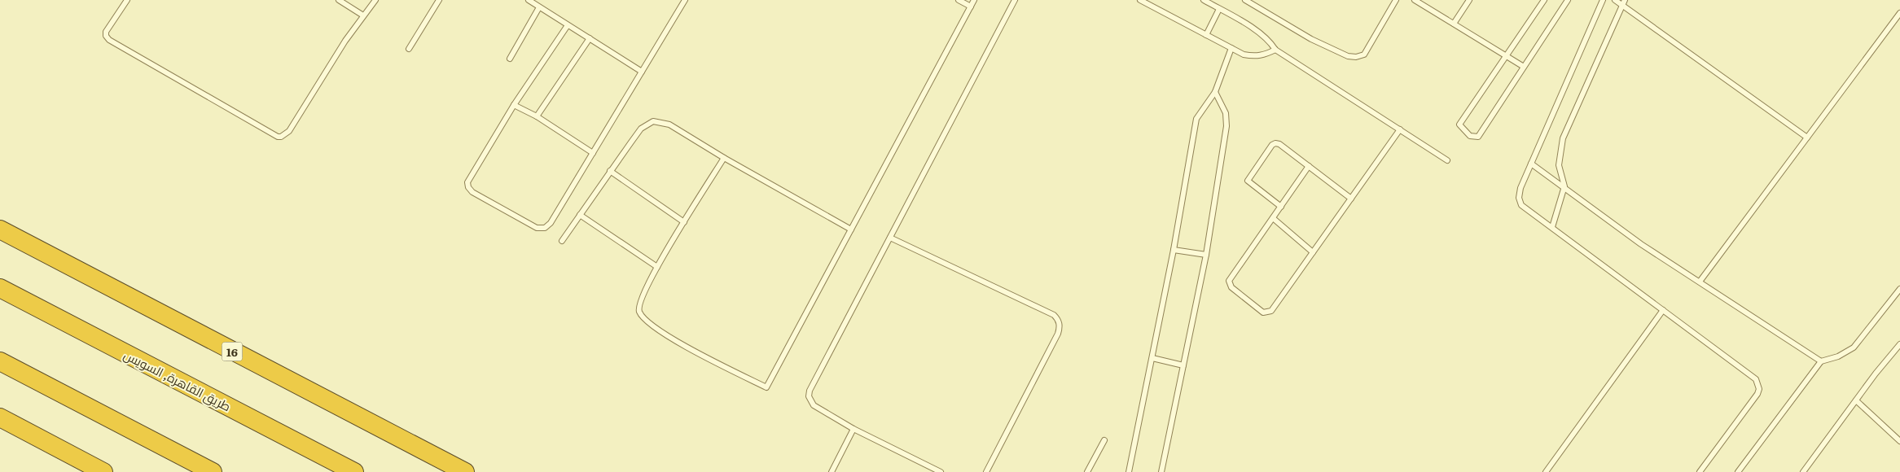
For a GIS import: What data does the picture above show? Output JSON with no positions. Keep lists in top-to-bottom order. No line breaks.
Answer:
{"streets":{"highway":["16","طريق القاهرة, السويس"]}}
